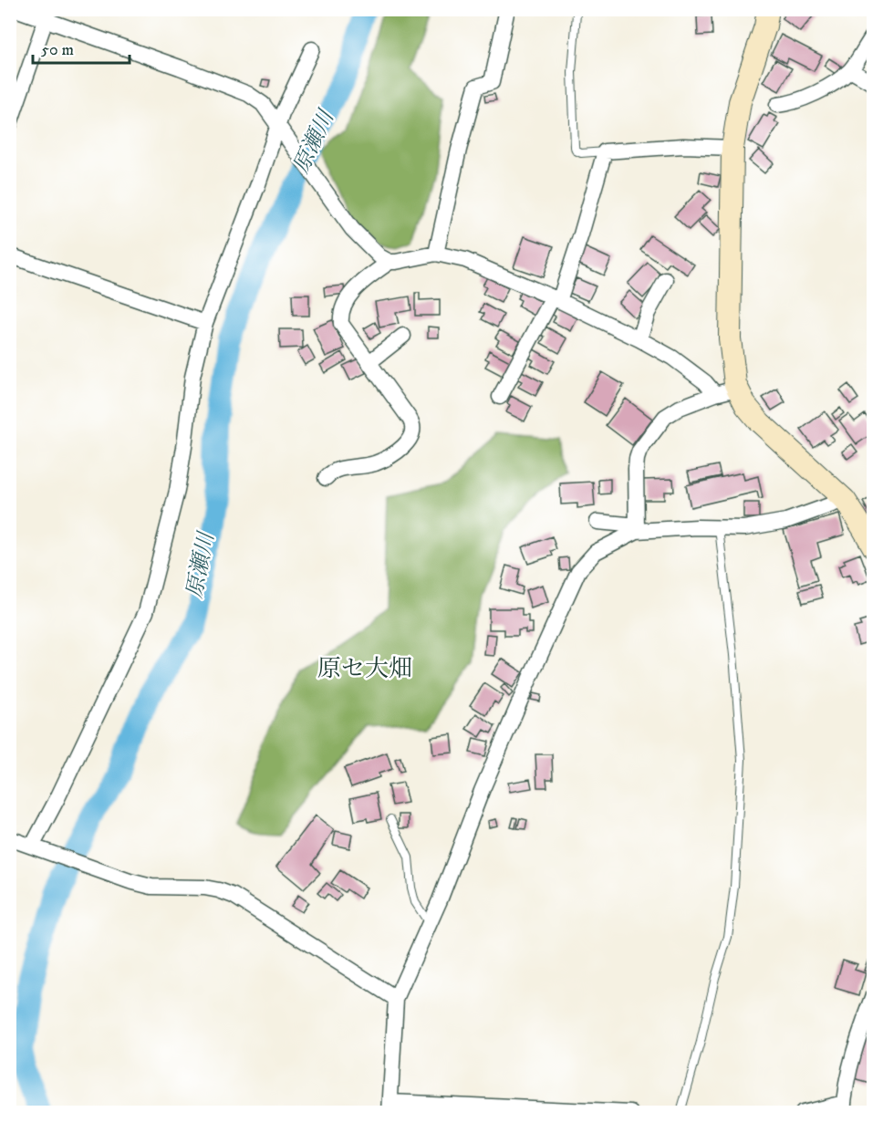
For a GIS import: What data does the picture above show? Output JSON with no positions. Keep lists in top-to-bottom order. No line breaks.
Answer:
{"districts":["原セ大畑"],"water":["原瀬川"],"scale_bar":"50 m"}
